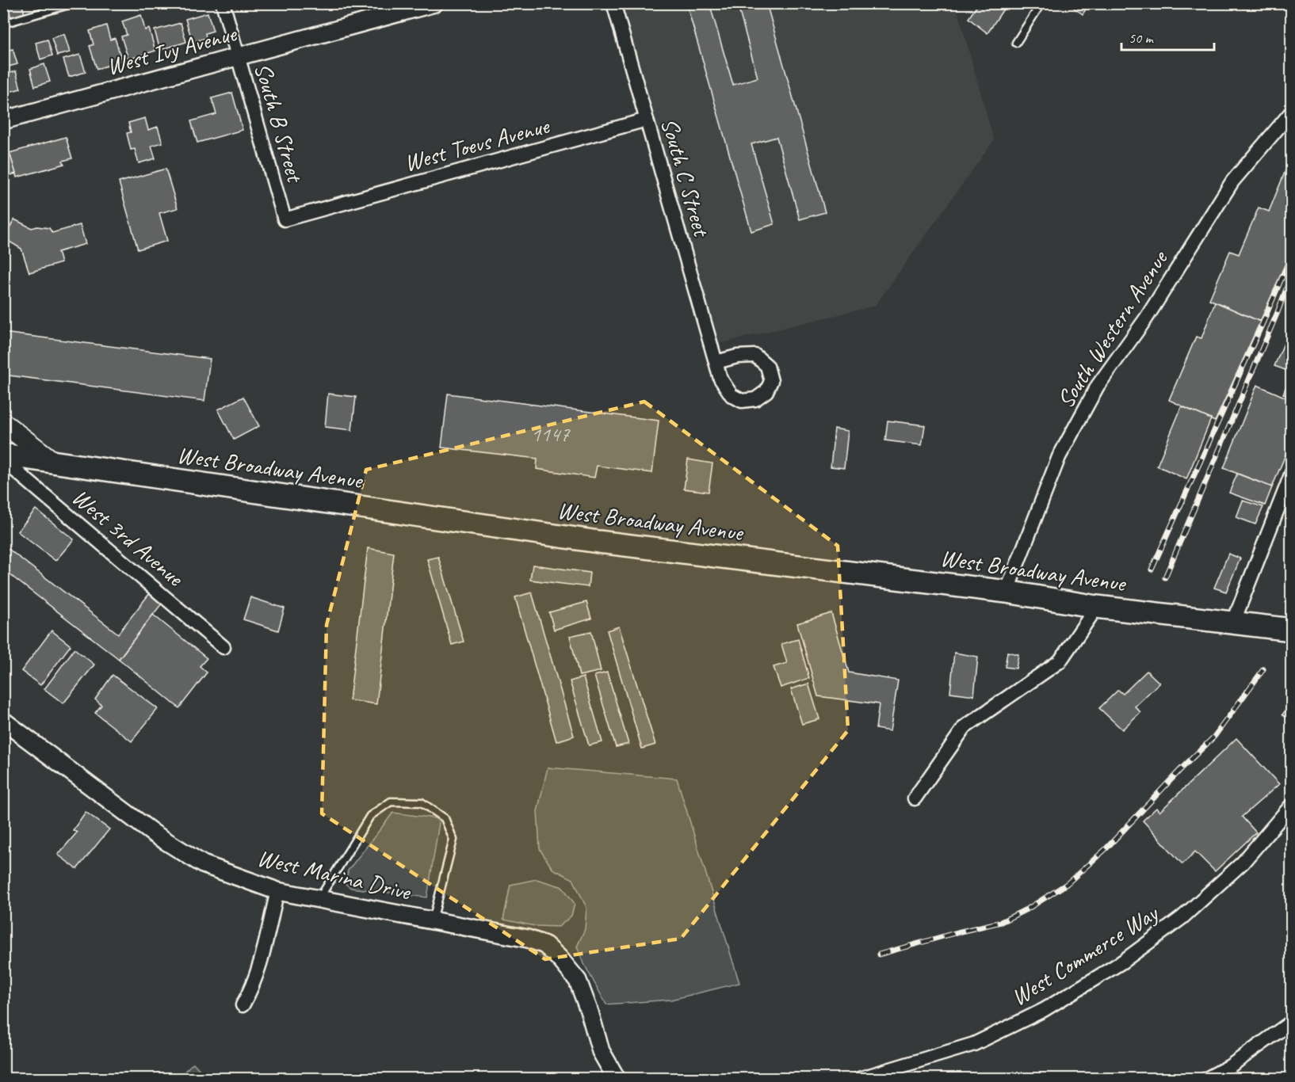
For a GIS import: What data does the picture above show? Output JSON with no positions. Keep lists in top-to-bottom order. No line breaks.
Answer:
{"streets":{"main road":["West Broadway Avenue"],"street":["West Ivy Avenue","South B Street","West Toevs Avenue","South C Street","South Western Avenue","West 3rd Avenue","West Marina Drive","West Commerce Way"]},"crossings":[["West Ivy Avenue","South B Street"],["South B Street","West Toevs Avenue"],["West Toevs Avenue","South C Street"],["South Western Avenue","West Broadway Avenue"]],"house_numbers":["1147"],"scale_bar":"50 m"}
